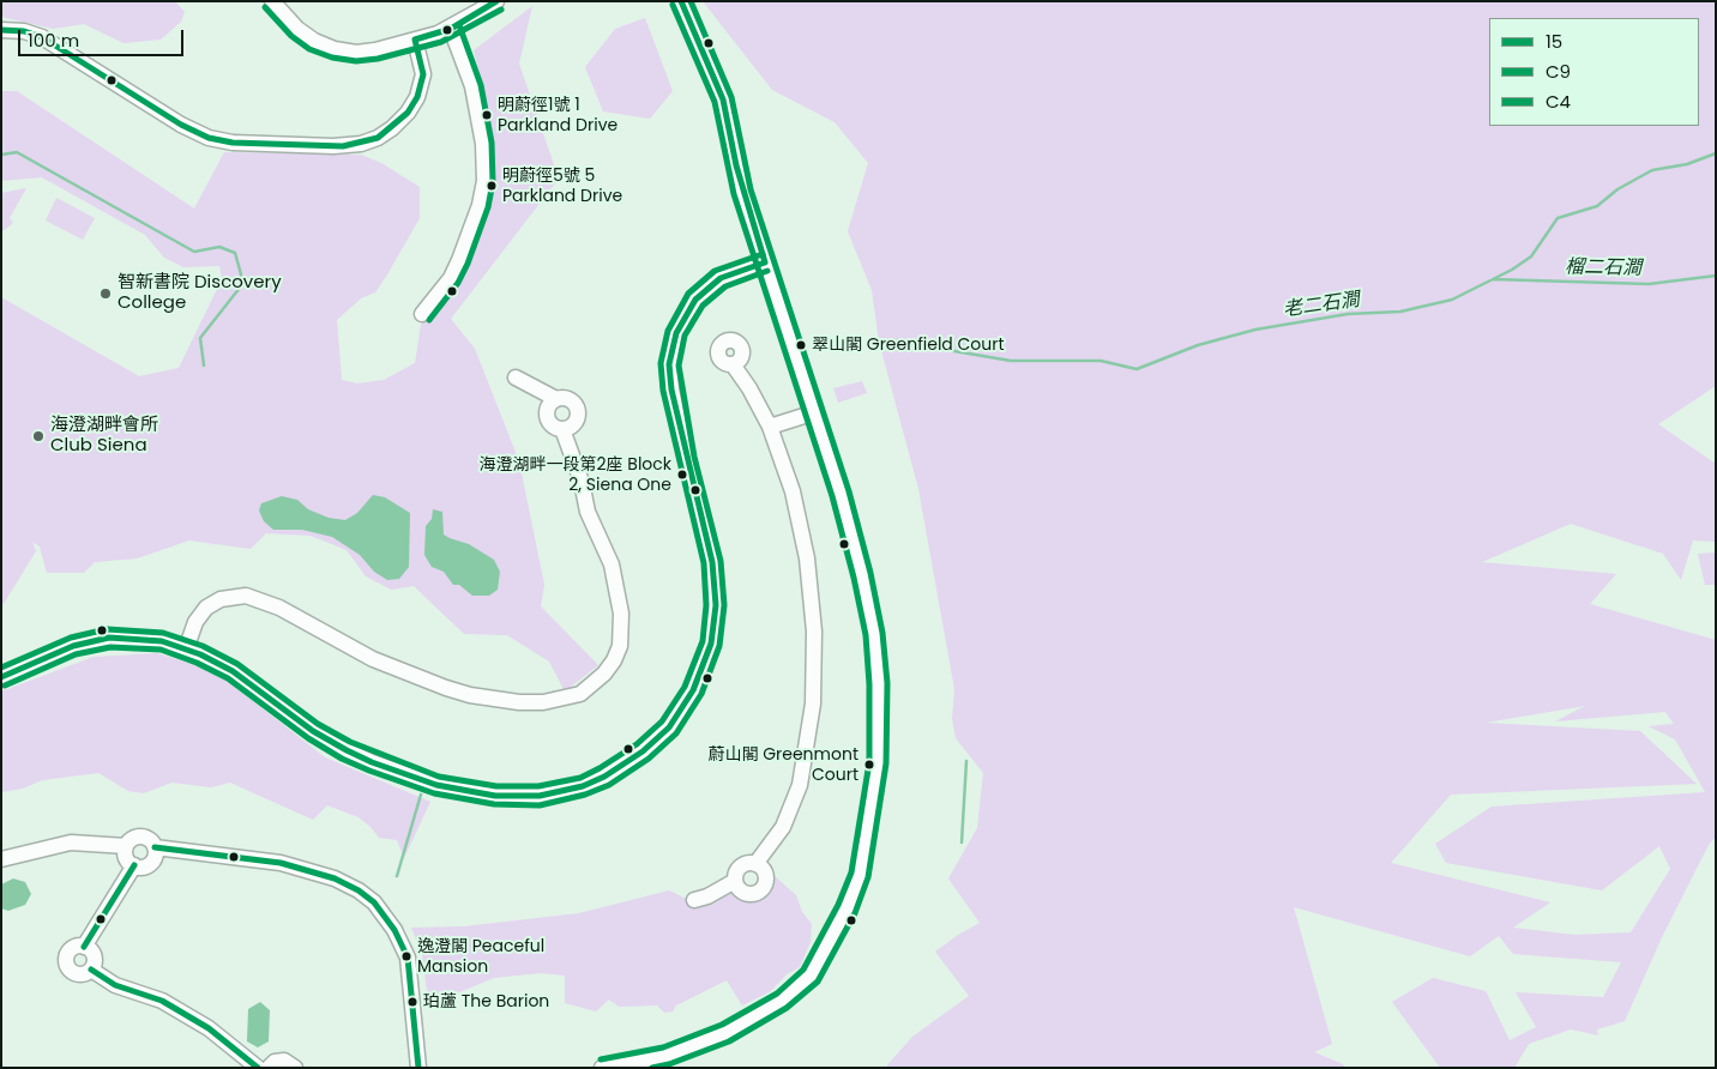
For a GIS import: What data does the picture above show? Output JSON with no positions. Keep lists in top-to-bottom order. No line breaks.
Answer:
{"water":["榴二石澗","老二石澗"],"places":["明蔚徑1號 1 Parkland Drive","明蔚徑5號 5 Parkland Drive","智新書院 Discovery College","翠山閣 Greenfield Court","海澄湖畔會所 Club Siena","海澄湖畔一段第2座 Block 2, Siena One","蔚山閣 Greenmont Court","逸澄閣 Peaceful Mansion","珀蘆 The Barion"],"lines":["transit line 15","transit line C9","transit line C4"],"legend":["15","C9","C4"],"scale_bar":"100 m"}
